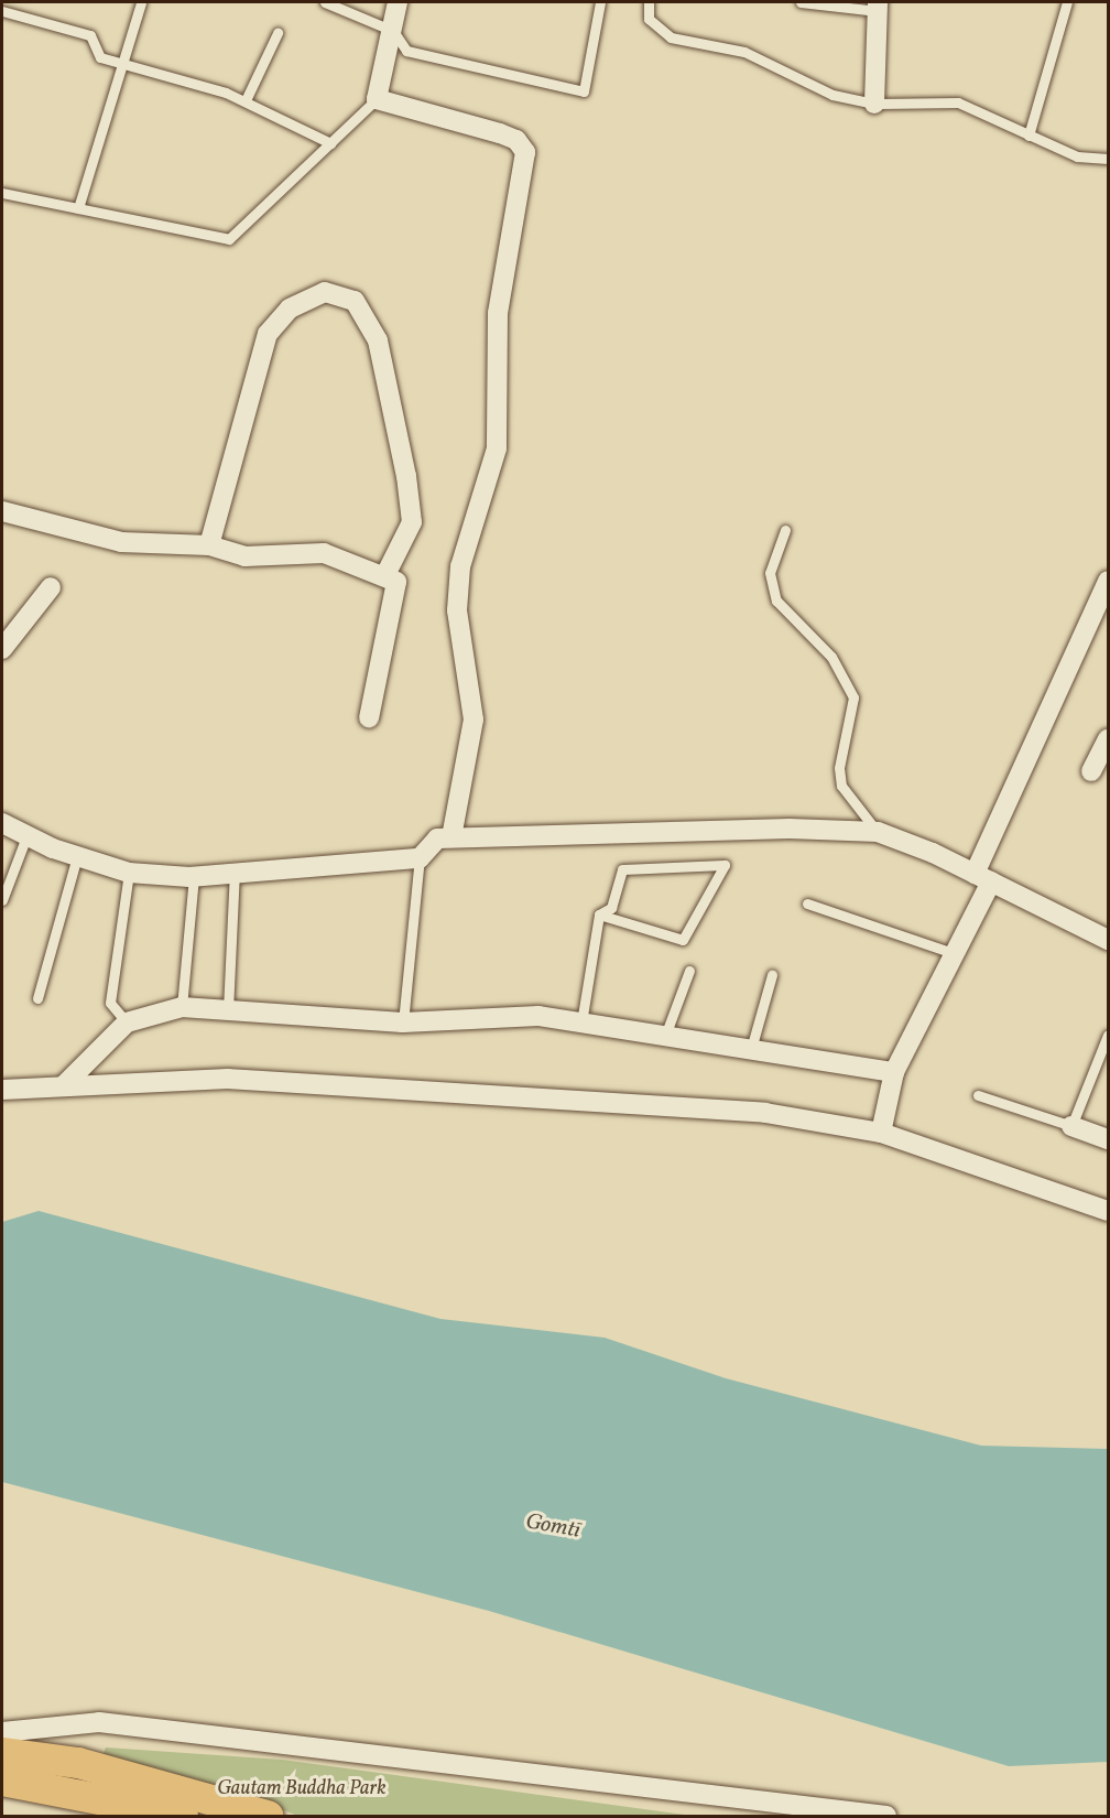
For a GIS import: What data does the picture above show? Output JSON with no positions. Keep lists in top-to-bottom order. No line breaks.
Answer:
{"water":["Gomtī"],"parks":["Gautam Buddha Park"]}
